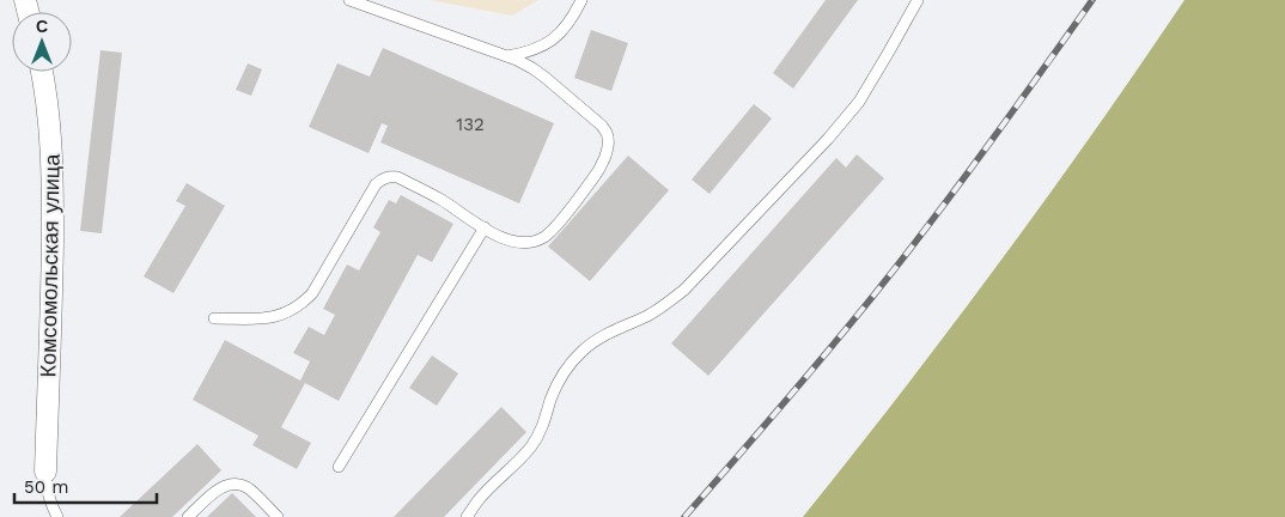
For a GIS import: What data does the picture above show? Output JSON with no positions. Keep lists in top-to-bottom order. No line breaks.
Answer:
{"streets":{"street":["Комсомольская улица"]},"house_numbers":["132"],"scale_bar":"50 m","north":"top"}
